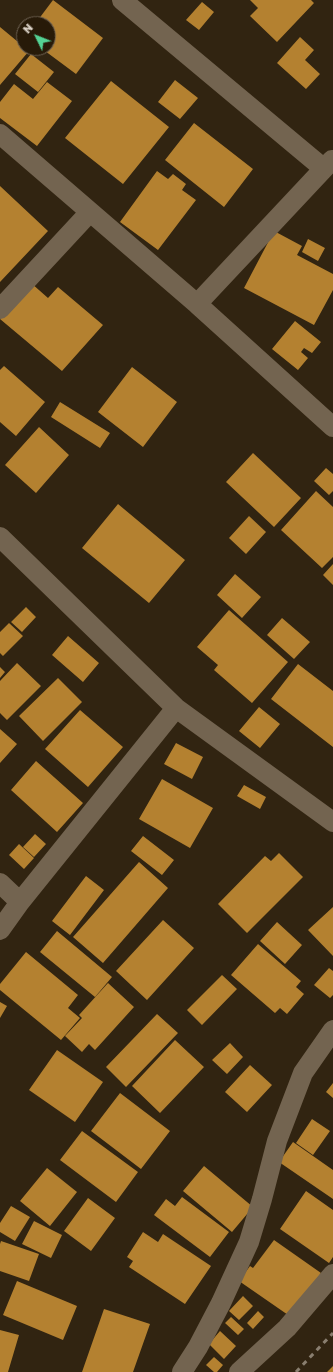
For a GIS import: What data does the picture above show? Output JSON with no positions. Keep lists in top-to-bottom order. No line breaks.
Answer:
{"north":"top left"}
